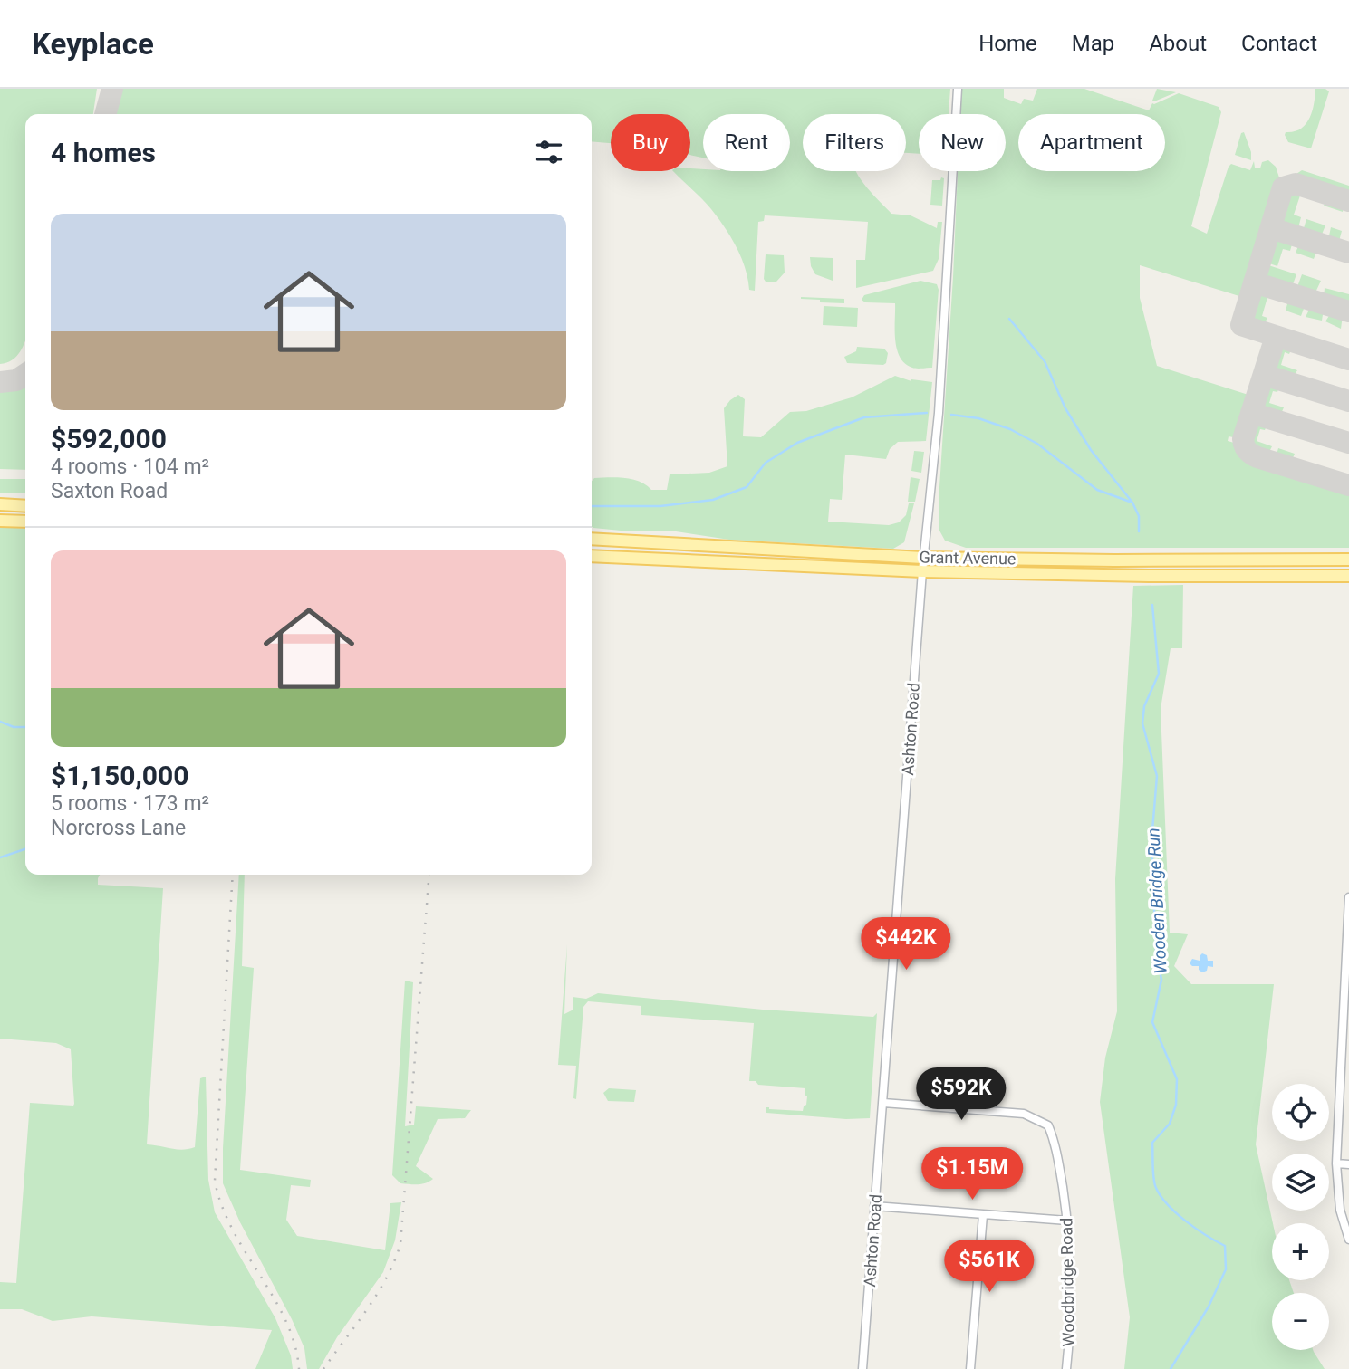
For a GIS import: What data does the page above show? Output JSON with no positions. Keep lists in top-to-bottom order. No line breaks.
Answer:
{"streets":{"main road":["Grant Avenue"],"street":["Ashton Road","Woodbridge Road"]},"crossings":[["Grant Avenue","Ashton Road"],["Ashton Road","Woodbridge Road"]],"water":["Wooden Bridge Run"],"page":{"header":"Keyplace","nav":["Home","Map","About","Contact"],"chip":["Buy","Rent","Filters","New","Apartment"],"heading":"4 homes","list":[{"name":"$592,000","note":"4 rooms · 104 m² · Saxton Road"},{"name":"$1,150,000","note":"5 rooms · 173 m² · Norcross Lane"}],"price":["$442K","$592K","$1.15M","$561K"],"map_buttons":["+","−"]}}
